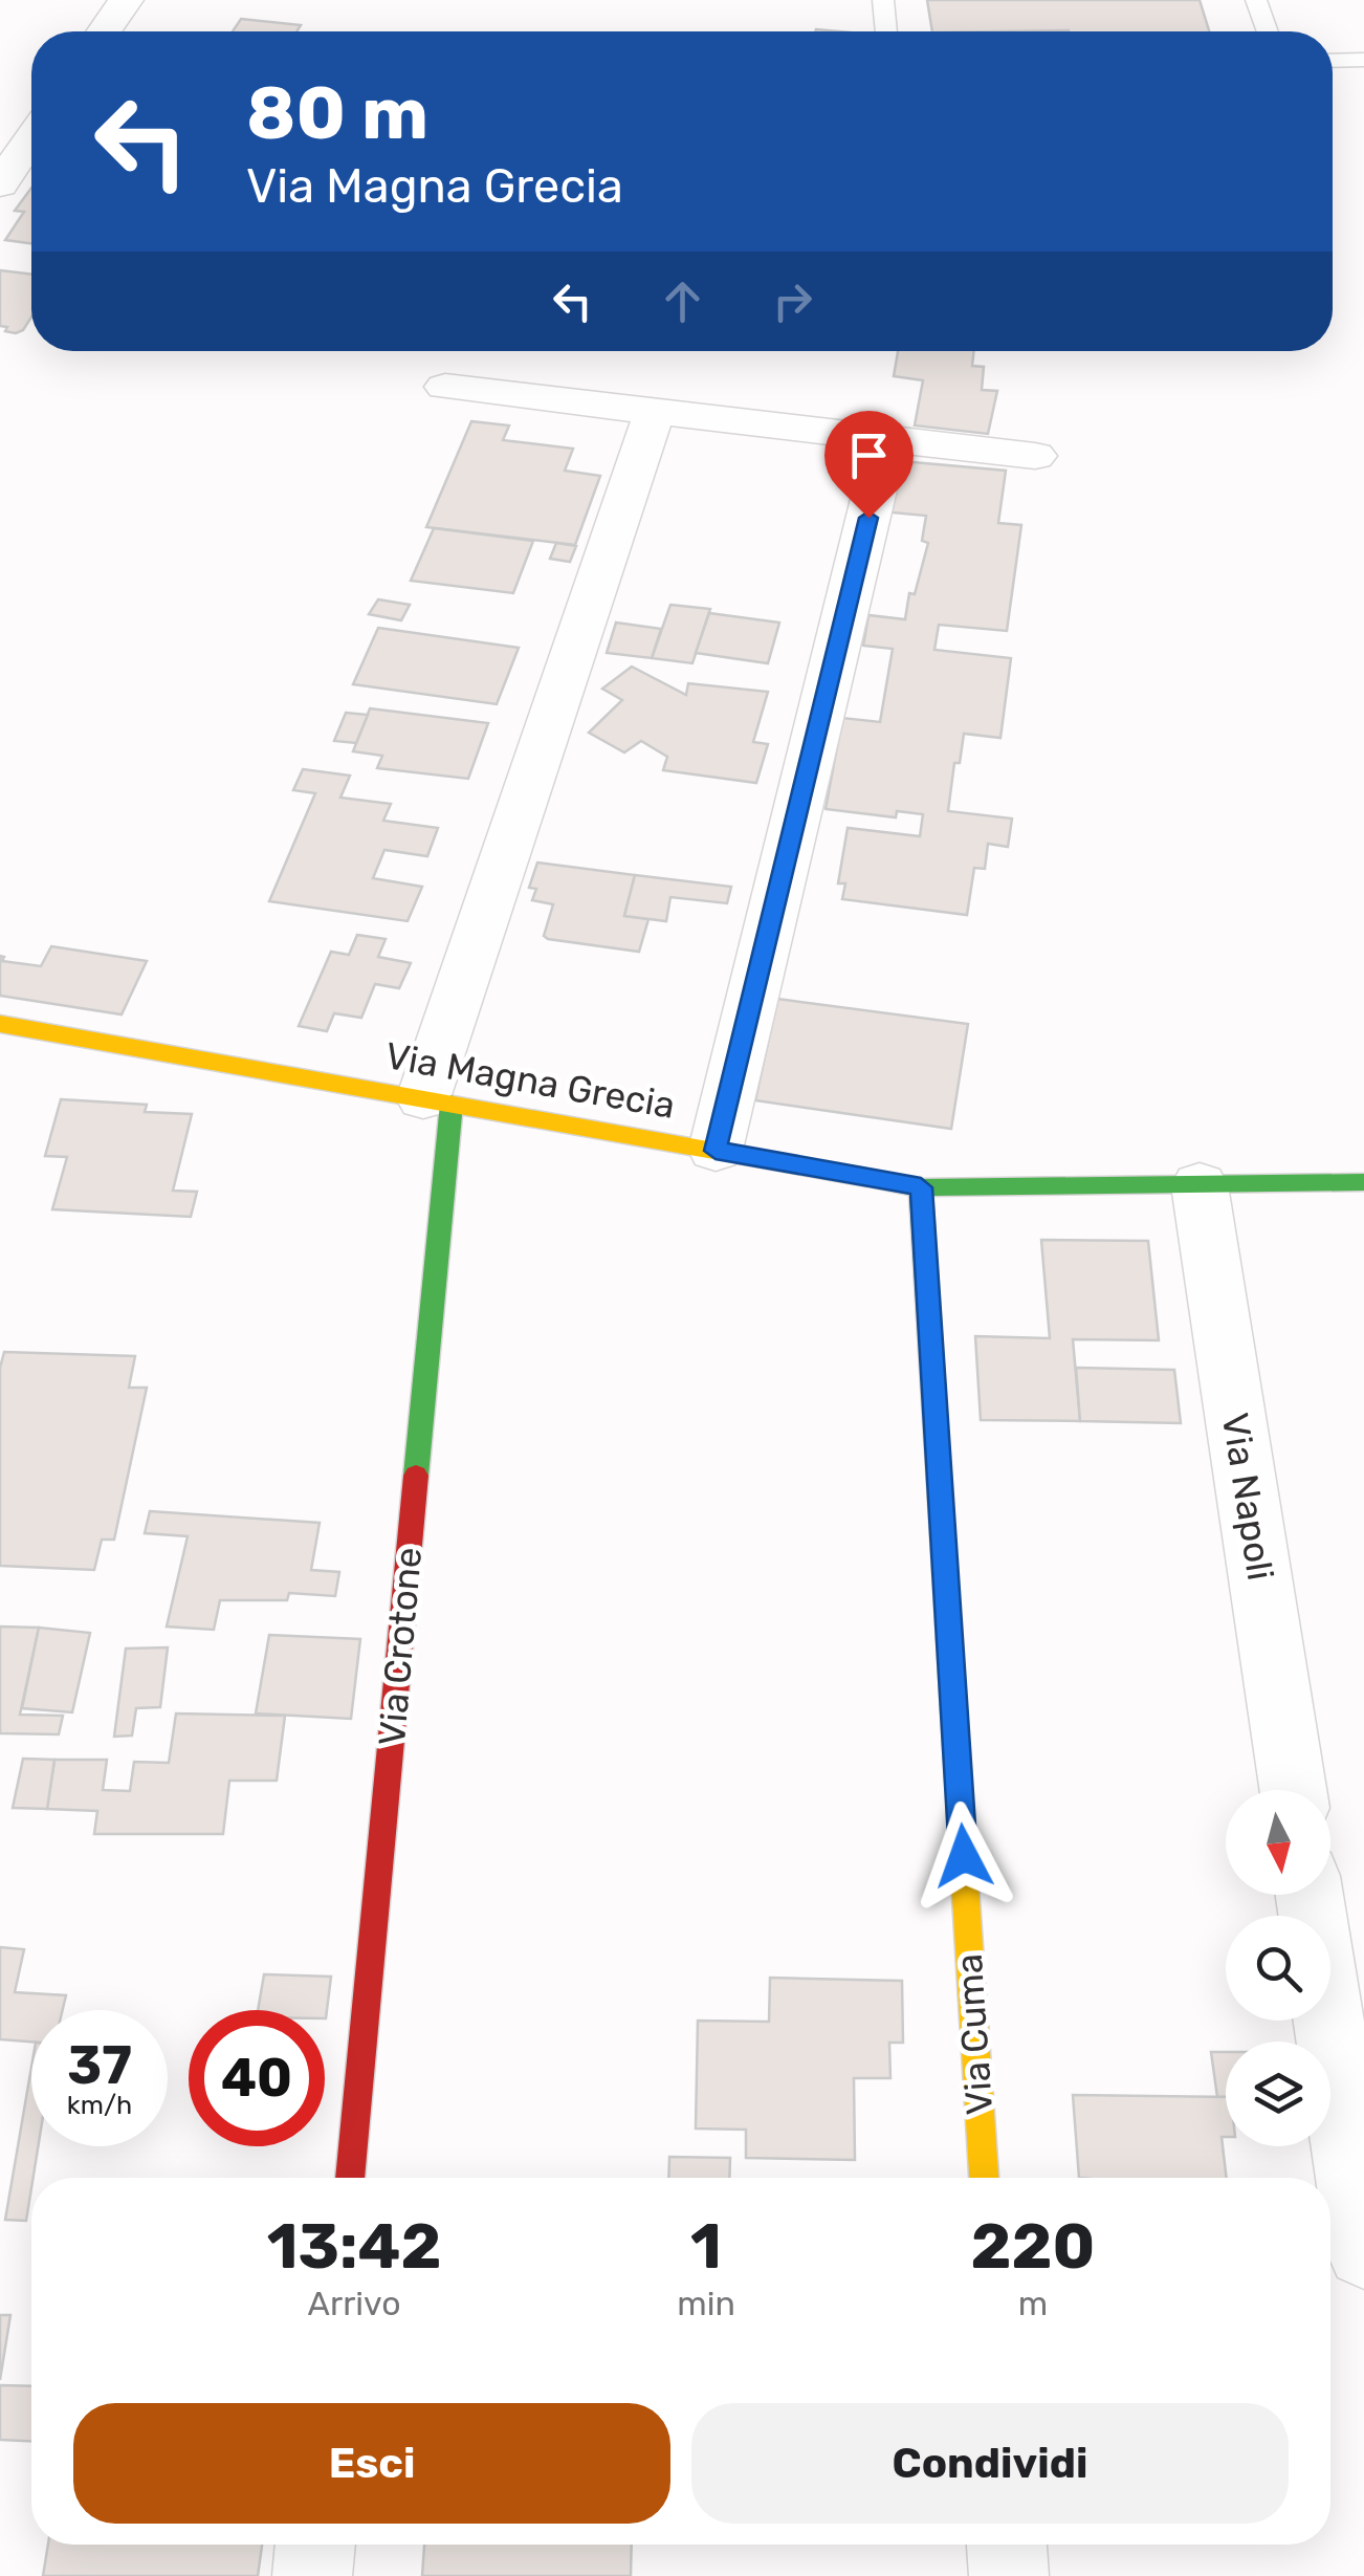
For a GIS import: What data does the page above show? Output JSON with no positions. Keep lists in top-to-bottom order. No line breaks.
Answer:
{"streets":{"street":["Via Magna Grecia","Via Napoli","Via Crotone","Via Cuma"]},"crossings":[["Via Magna Grecia","Via Napoli"],["Via Magna Grecia","Via Crotone"],["Via Magna Grecia","Via Cuma"]],"north":"bottom","page":{"turn":["80 m","Via Magna Grecia"],"speed":"37 km/h","limit":"40","eta":["13:42","Arrivo","1","min","220","m"],"buttons":["Esci","Condividi"]}}
